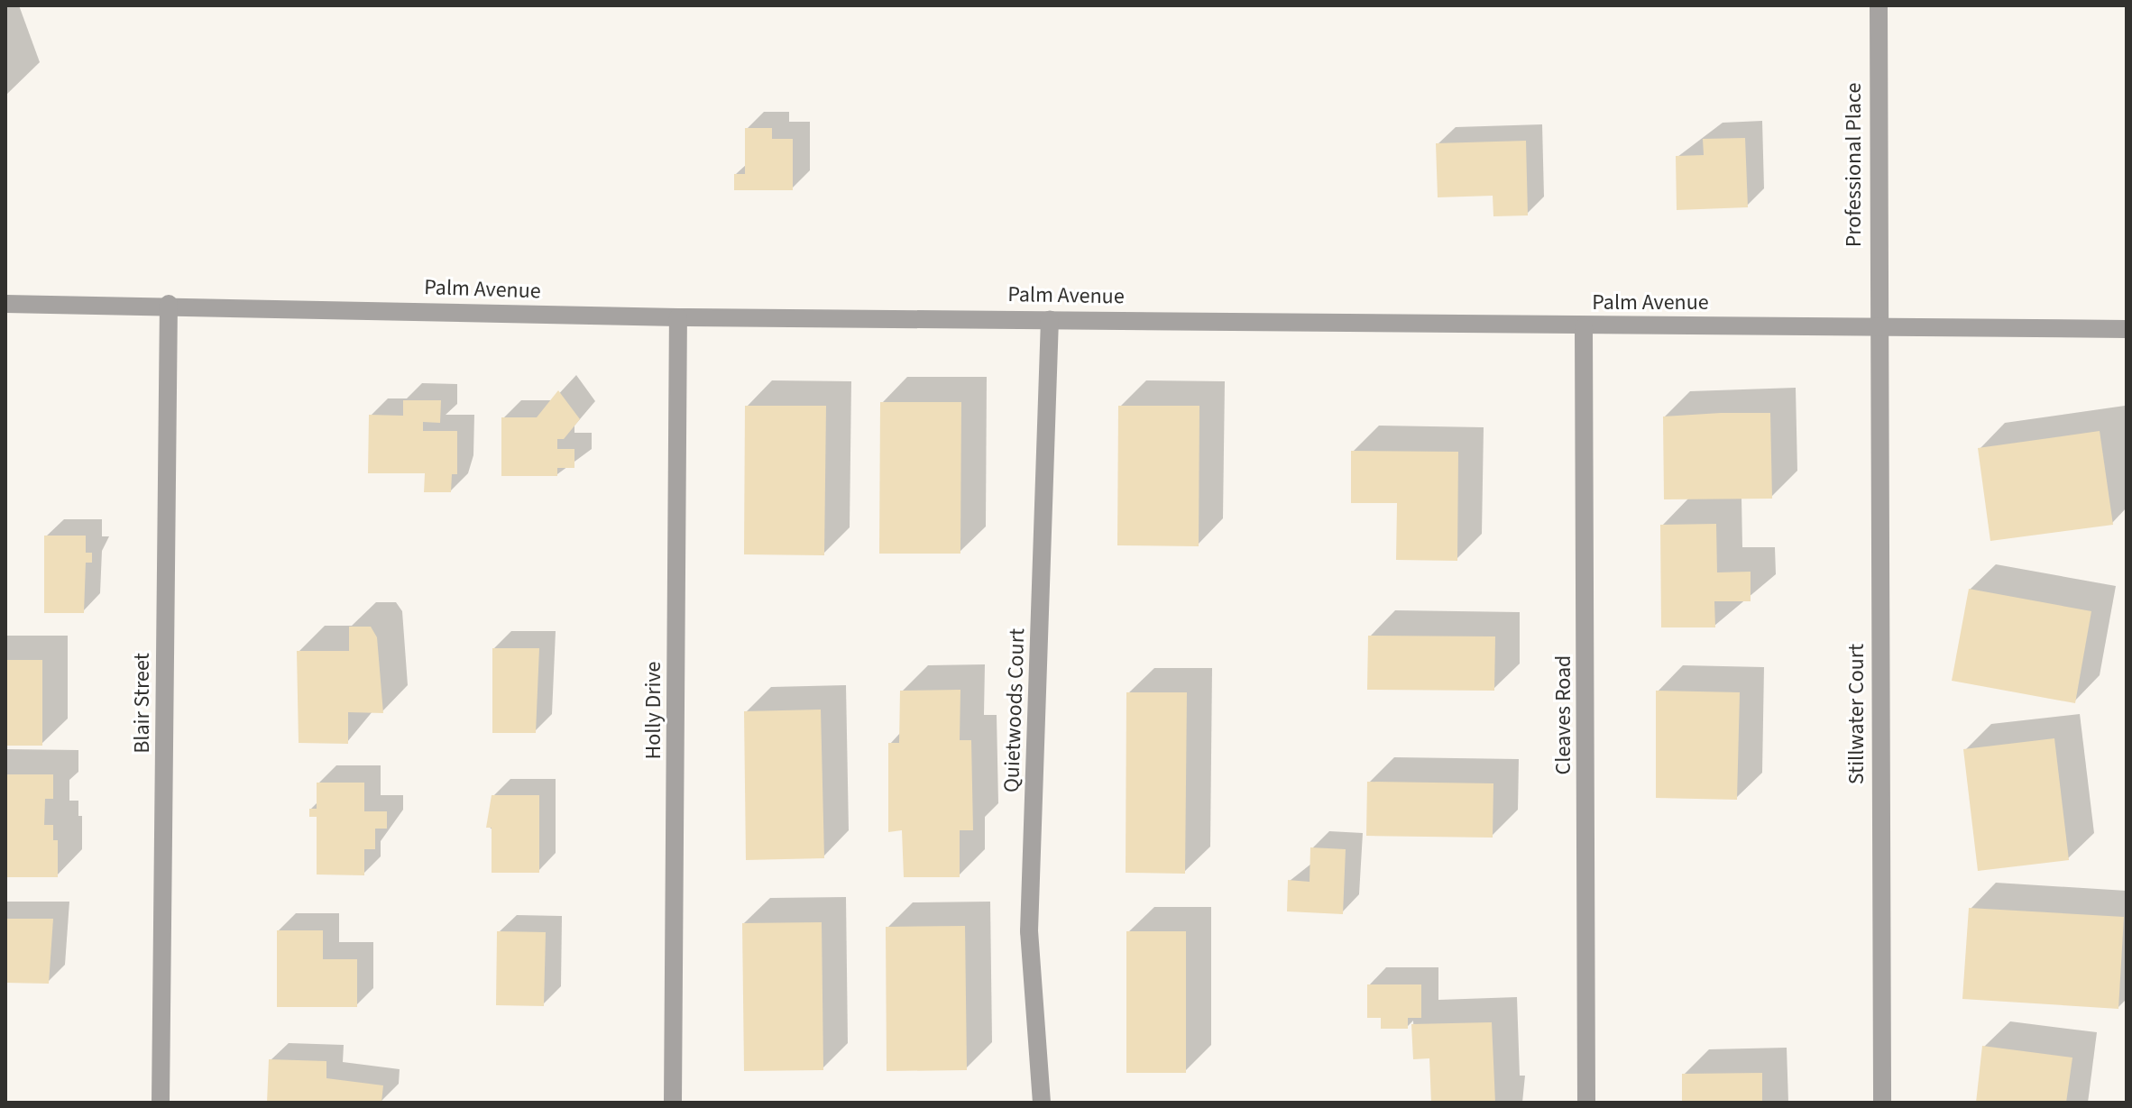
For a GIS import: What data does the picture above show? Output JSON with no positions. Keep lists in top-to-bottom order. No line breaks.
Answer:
{"streets":{"street":["Professional Place","Palm Avenue","Blair Street","Holly Drive","Quietwoods Court","Stillwater Court","Cleaves Road"]},"crossings":[["Professional Place","Palm Avenue"],["Professional Place","Stillwater Court"],["Palm Avenue","Blair Street"],["Palm Avenue","Holly Drive"],["Palm Avenue","Quietwoods Court"],["Palm Avenue","Stillwater Court"],["Palm Avenue","Cleaves Road"]]}
